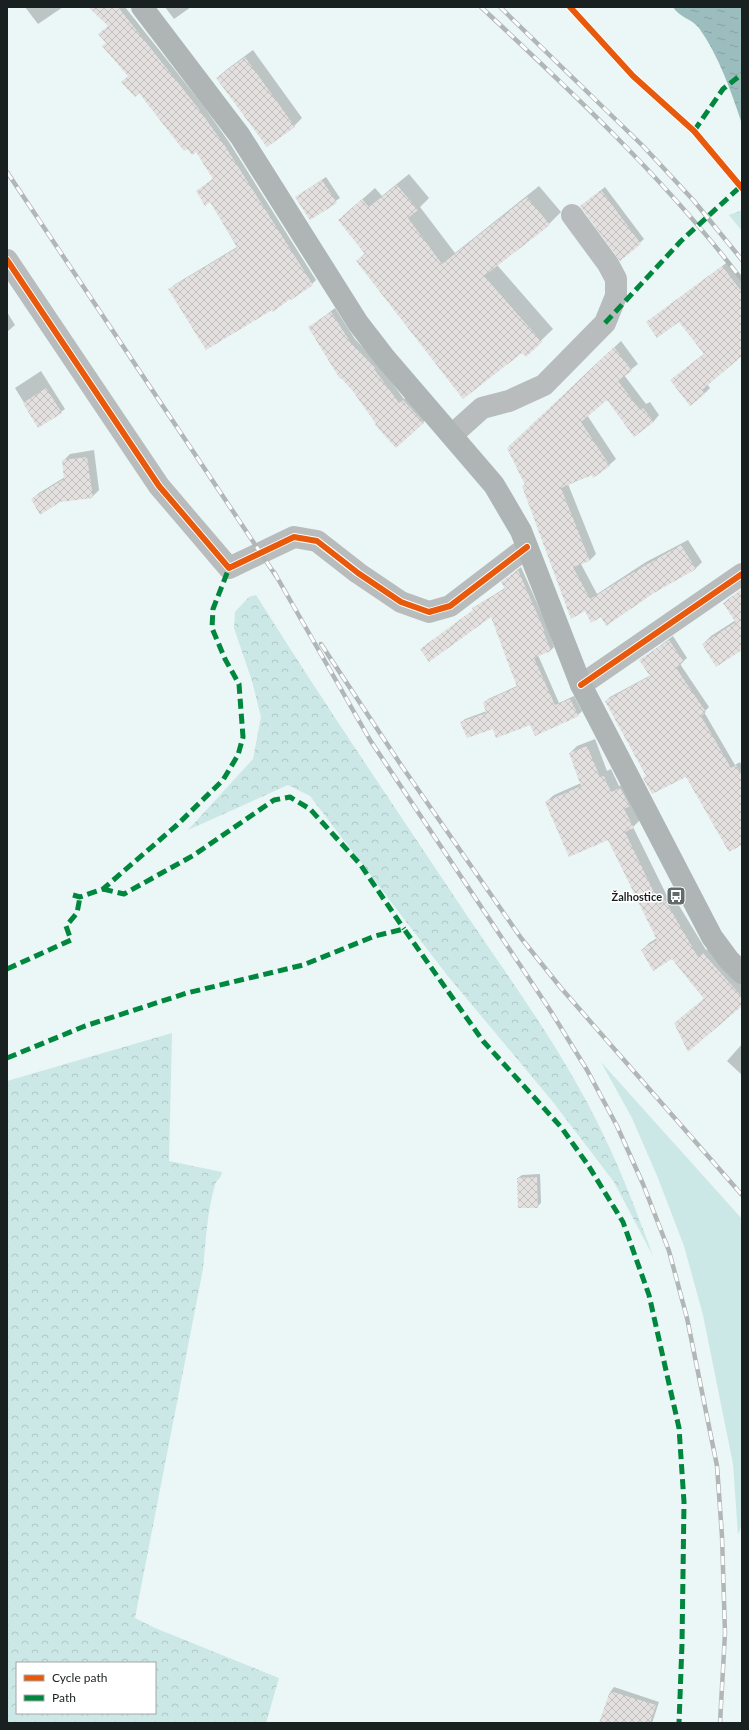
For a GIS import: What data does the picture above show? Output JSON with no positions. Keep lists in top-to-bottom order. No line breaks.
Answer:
{"places":{"bus stop":["Žalhostice"]},"legend":["Cycle path","Path"]}
